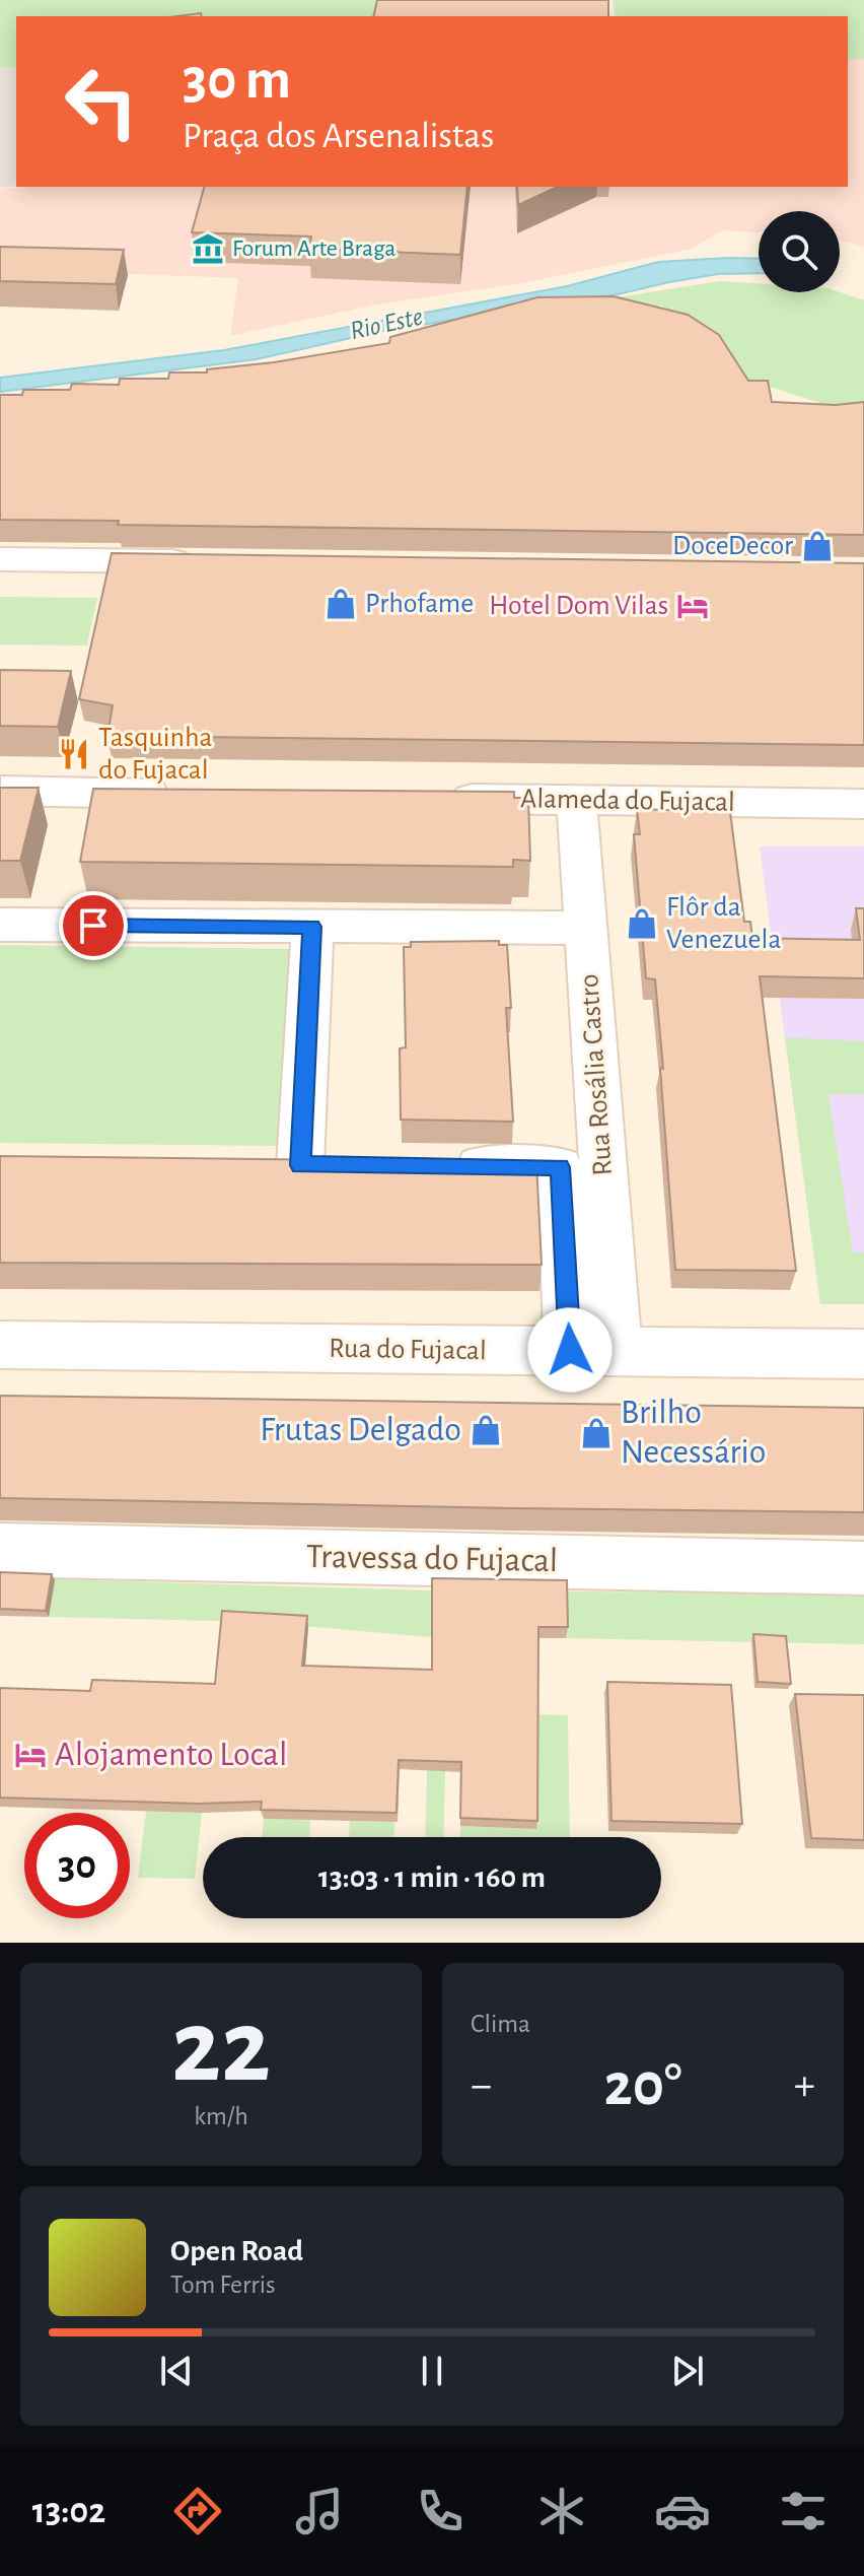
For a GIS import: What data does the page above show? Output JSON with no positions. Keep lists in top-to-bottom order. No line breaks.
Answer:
{"streets":{"main road":["Rua do Fujacal"],"street":["Alameda do Fujacal","Rua Rosália Castro","Travessa do Fujacal"]},"crossings":[["Alameda do Fujacal","Rua Rosália Castro"],["Rua Rosália Castro","Rua do Fujacal"]],"water":["Rio Este"],"places":{"museum":["Forum Arte Braga"],"shop":["DoceDecor","Prhofame","Flôr da Venezuela","Frutas Delgado","Brilho Necessário"],"hotel":["Hotel Dom Vilas","Alojamento Local"],"restaurant":["Tasquinha do Fujacal"]},"page":{"turn":["30 m","Praça dos Arsenalistas"],"limit":"30","trip":"13:03 · 1 min · 160 m","tile":[["22","km/h"],"Clima"],"heat":["−","20°","+"],"song":["Open Road","Tom Ferris"],"tabs":"13:02"}}
